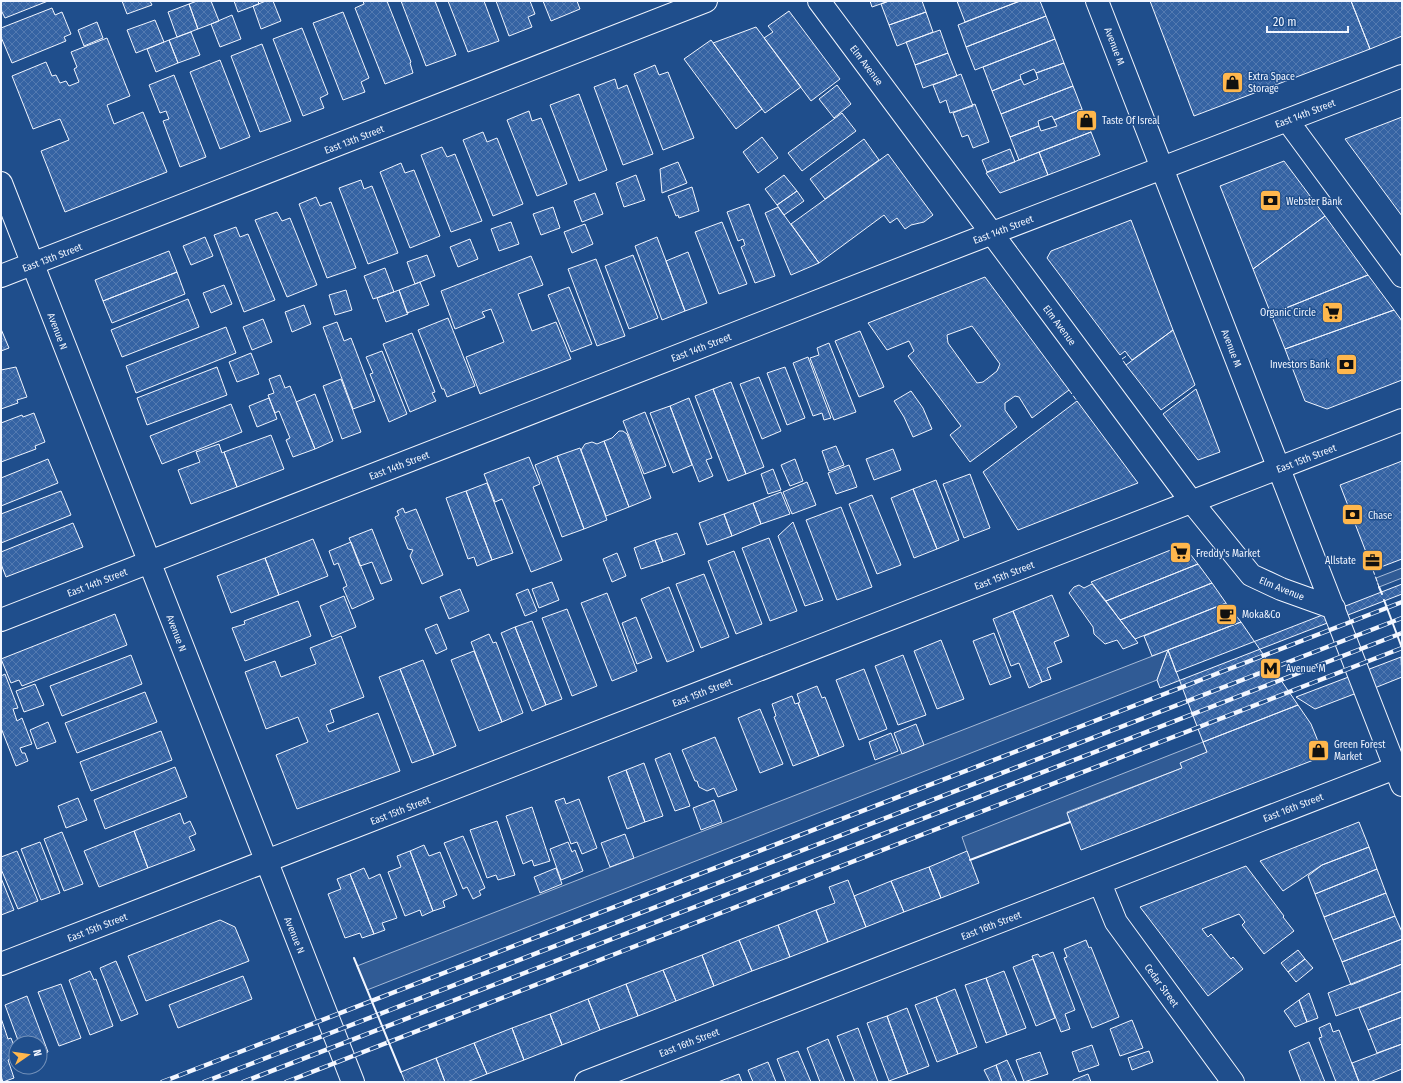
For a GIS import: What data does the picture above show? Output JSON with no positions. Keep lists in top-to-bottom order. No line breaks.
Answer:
{"streets":{"street":["Avenue M","Elm Avenue","East 14th Street","East 13th Street","Avenue N","East 15th Street","East 16th Street","Cedar Street"]},"crossings":[["Avenue M","Elm Avenue"],["Avenue M","East 14th Street"],["Avenue M","East 15th Street"],["Avenue M","East 16th Street"],["Elm Avenue","East 14th Street"],["Elm Avenue","East 15th Street"],["East 14th Street","Avenue N"],["East 13th Street","Avenue N"],["Avenue N","East 15th Street"],["East 16th Street","Cedar Street"]],"places":{"shop":["Extra Space Storage","Taste Of Isreal","Green Forest Market"],"bank":["Webster Bank","Investors Bank","Chase"],"supermarket":["Organic Circle","Freddy's Market"],"office":["Allstate"],"cafe":["Moka&Co"],"metro station":["Avenue M"]},"scale_bar":"20 m","north":"right"}
